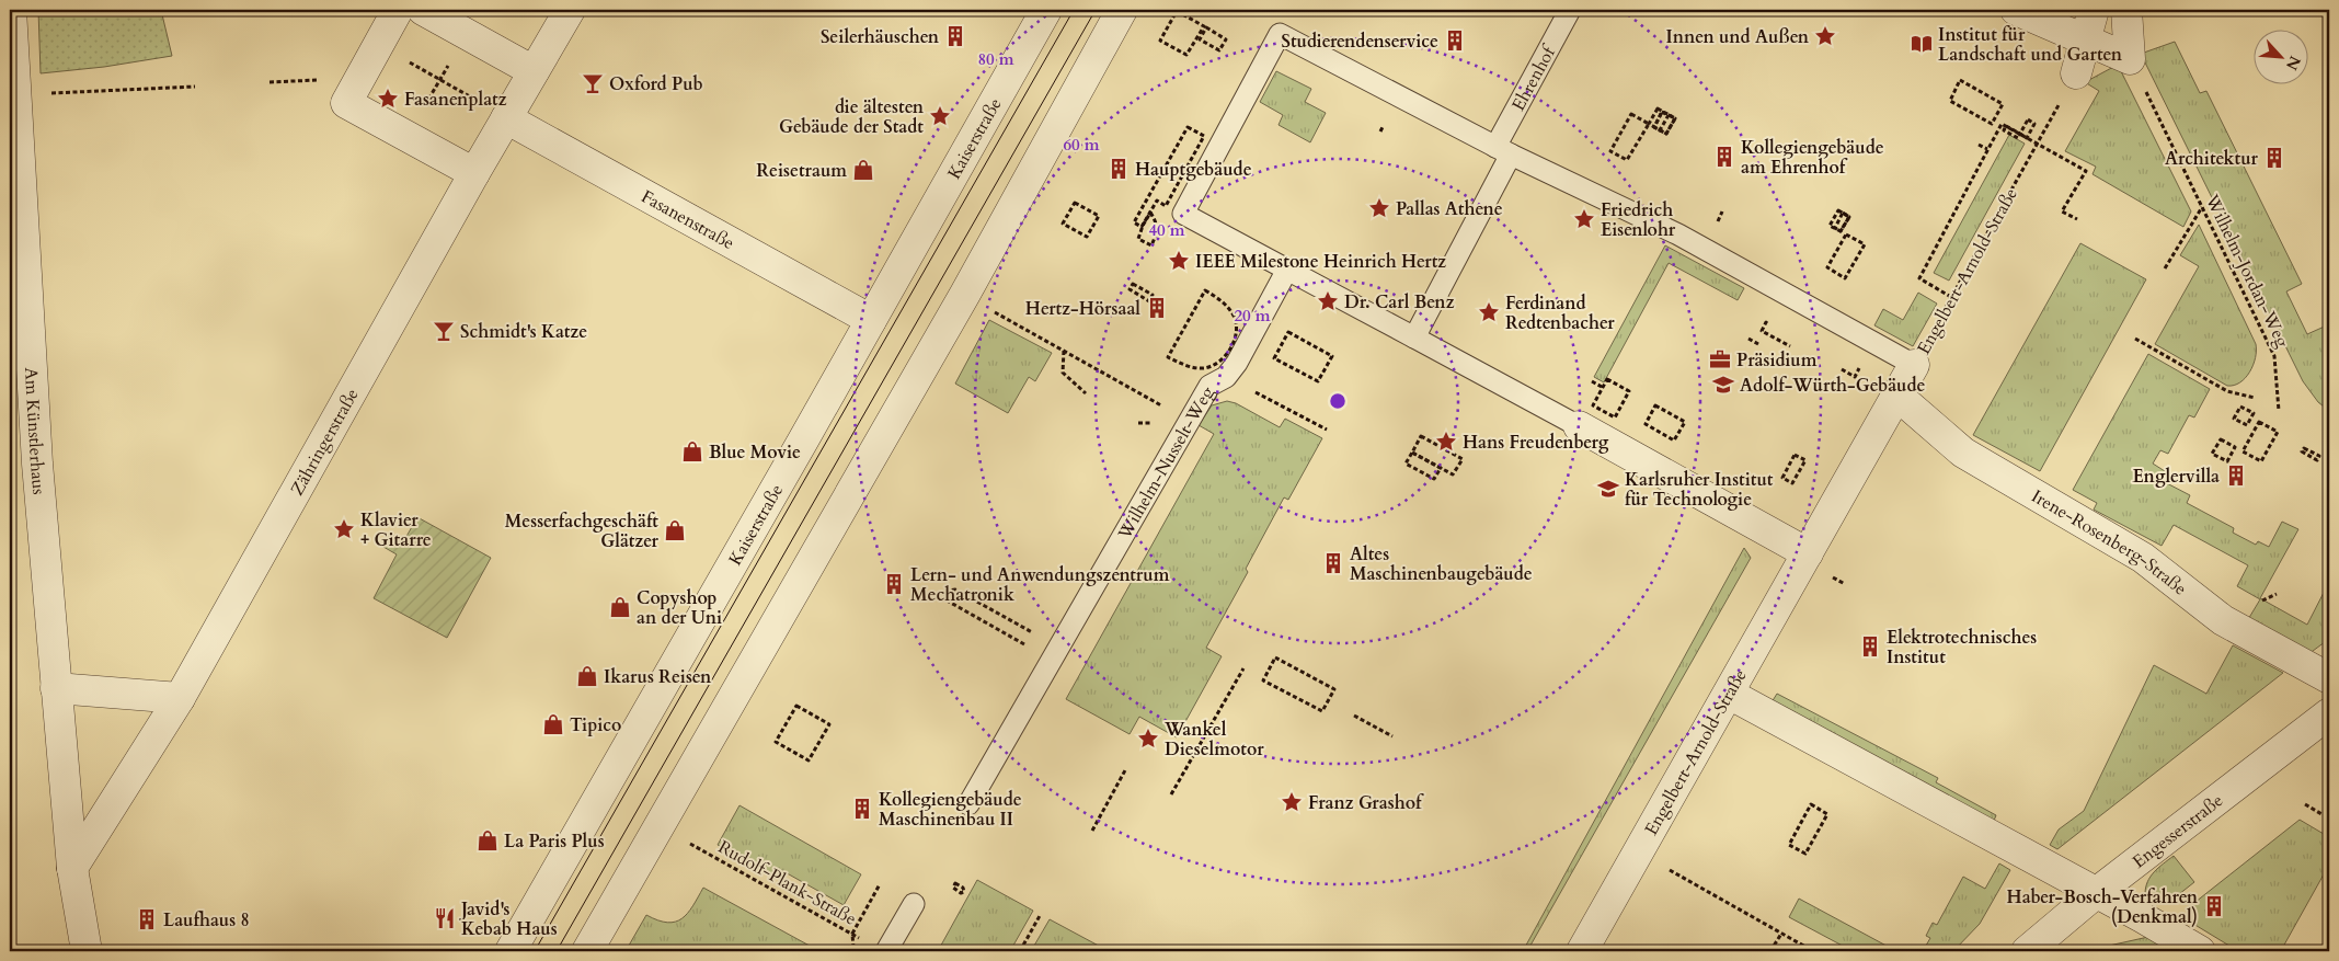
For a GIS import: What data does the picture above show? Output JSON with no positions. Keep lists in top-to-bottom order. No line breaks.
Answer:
{"streets":{"street":["Kaiserstraße","Fasanenstraße","Engelbert-Arnold-Straße","Am Künstlerhaus","Zähringerstraße","Irene-Rosenberg-Straße","Engesserstraße"],"lane":["Ehrenhof","Wilhelm-Nusselt-Weg"],"path":["Wilhelm-Jordan-Weg","Rudolf-Plank-Straße"]},"crossings":[["Kaiserstraße","Fasanenstraße"],["Fasanenstraße","Zähringerstraße"],["Engelbert-Arnold-Straße","Irene-Rosenberg-Straße"],["Am Künstlerhaus","Zähringerstraße"]],"places":{"building":["Seilerhäuschen","Studierendenservice","Kollegiengebäude am Ehrenhof","Architektur","Hauptgebäude","Hertz-Hörsaal","Englervilla","Altes Maschinenbaugebäude","Lern- und Anwendungszentrum Mechatronik","Elektrotechnisches Institut","Kollegiengebäude Maschinenbau II","Haber-Bosch-Verfahren (Denkmal)","Laufhaus 8"],"place":["Innen und Außen","Fasanenplatz","die ältesten Gebäude der Stadt","Pallas Athene","Friedrich Eisenlohr","IEEE Milestone Heinrich Hertz","Dr. Carl Benz","Ferdinand Redtenbacher","Hans Freudenberg","Klavier + Gitarre","Wankel Dieselmotor","Franz Grashof"],"library":["Institut für Landschaft und Garten"],"bar":["Oxford Pub","Schmidt's Katze"],"shop":["Reisetraum","Blue Movie","Messerfachgeschäft Glätzer","Copyshop an der Uni","Ikarus Reisen","Tipico","La Paris Plus"],"office":["Präsidium"],"school or university":["Adolf-Würth-Gebäude","Karlsruher Institut für Technologie"],"restaurant":["Javid's Kebab Haus"]},"north":"bottom right","rings":["80 m","60 m","40 m","20 m"]}
